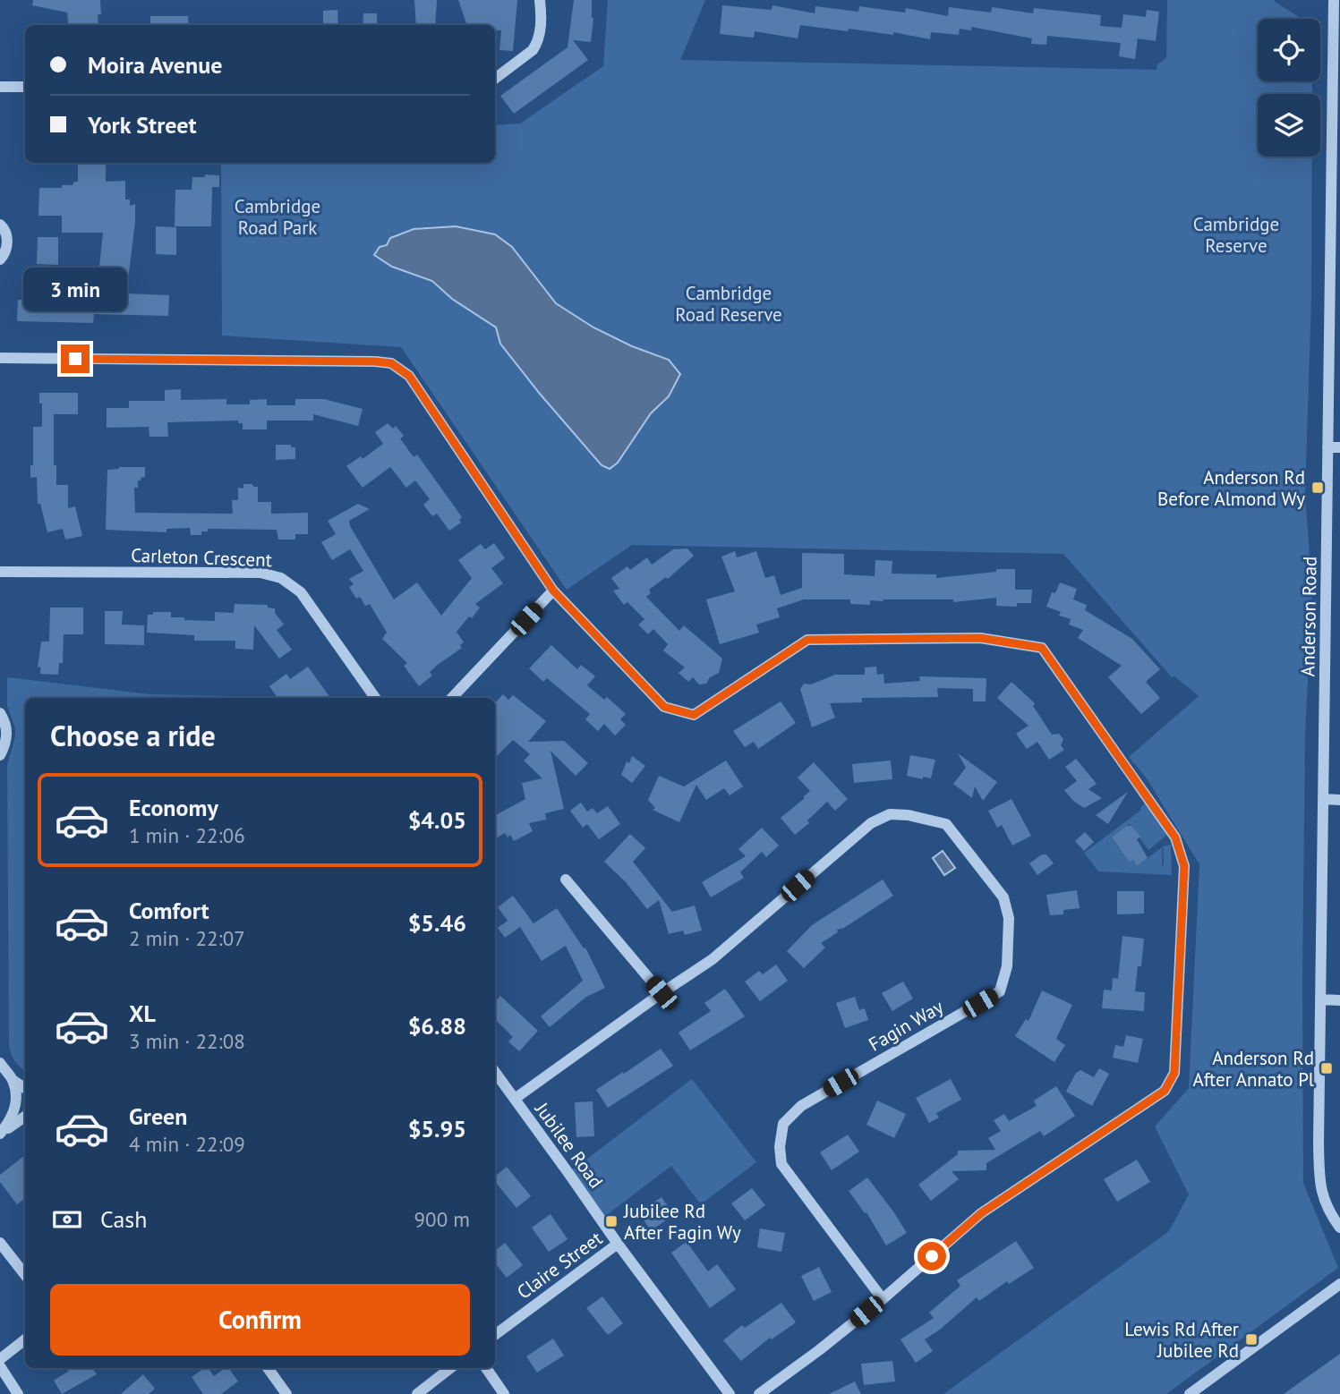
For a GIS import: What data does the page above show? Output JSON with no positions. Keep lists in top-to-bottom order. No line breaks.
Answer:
{"streets":{"street":["Carleton Crescent","Anderson Road","Fagin Way","Jubilee Road","Claire Street"]},"crossings":[["Fagin Way","Jubilee Road"],["Jubilee Road","Claire Street"]],"parks":["Cambridge Road Park","Cambridge Reserve","Cambridge Road Reserve"],"places":{"transit":["Anderson Rd Before Almond Wy","Anderson Rd After Annato Pl","Jubilee Rd After Fagin Wy","Lewis Rd After Jubilee Rd"]},"page":{"banner":["Moira Avenue","York Street"],"bubble":"3 min","heading":"Choose a ride","list":[{"name":"Economy","note":"1 min · 22:06","value":"$4.05"},{"name":"Comfort","note":"2 min · 22:07","value":"$5.46"},{"name":"XL","note":"3 min · 22:08","value":"$6.88"},{"name":"Green","note":"4 min · 22:09","value":"$5.95"}],"pay":["Cash","900 m"],"buttons":"Confirm"}}
